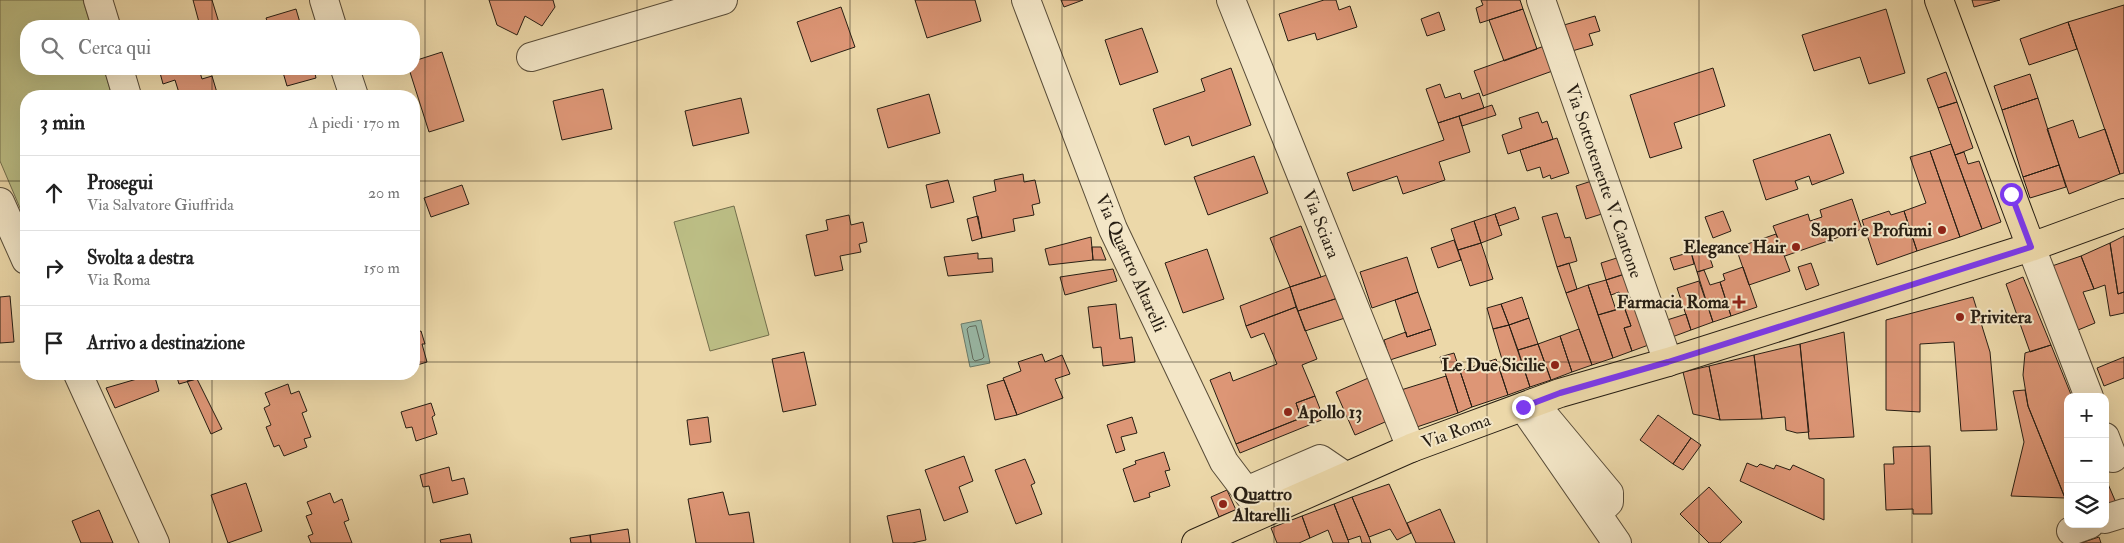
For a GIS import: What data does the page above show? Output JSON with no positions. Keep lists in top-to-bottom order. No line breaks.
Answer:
{"streets":{"main road":["Via Roma"],"street":["Via Sottotenente V. Cantone","Via Sciara","Via Quattro Altarelli"]},"crossings":[["Via Sottotenente V. Cantone","Via Roma"],["Via Sciara","Via Roma"],["Via Quattro Altarelli","Via Roma"]],"places":{"other":["Sapori e Profumi","Elegance Hair","Privitera","Le Due Sicilie","Apollo 13","Quattro Altarelli"],"health":["Farmacia Roma"]},"page":{"search":"Cerca qui","heading":["3 min","A piedi · 170 m"],"list":[["Prosegui","Via Salvatore Giuffrida","20 m"],["Svolta a destra","Via Roma","150 m"],"Arrivo a destinazione"],"map_buttons":["+","−"]}}
